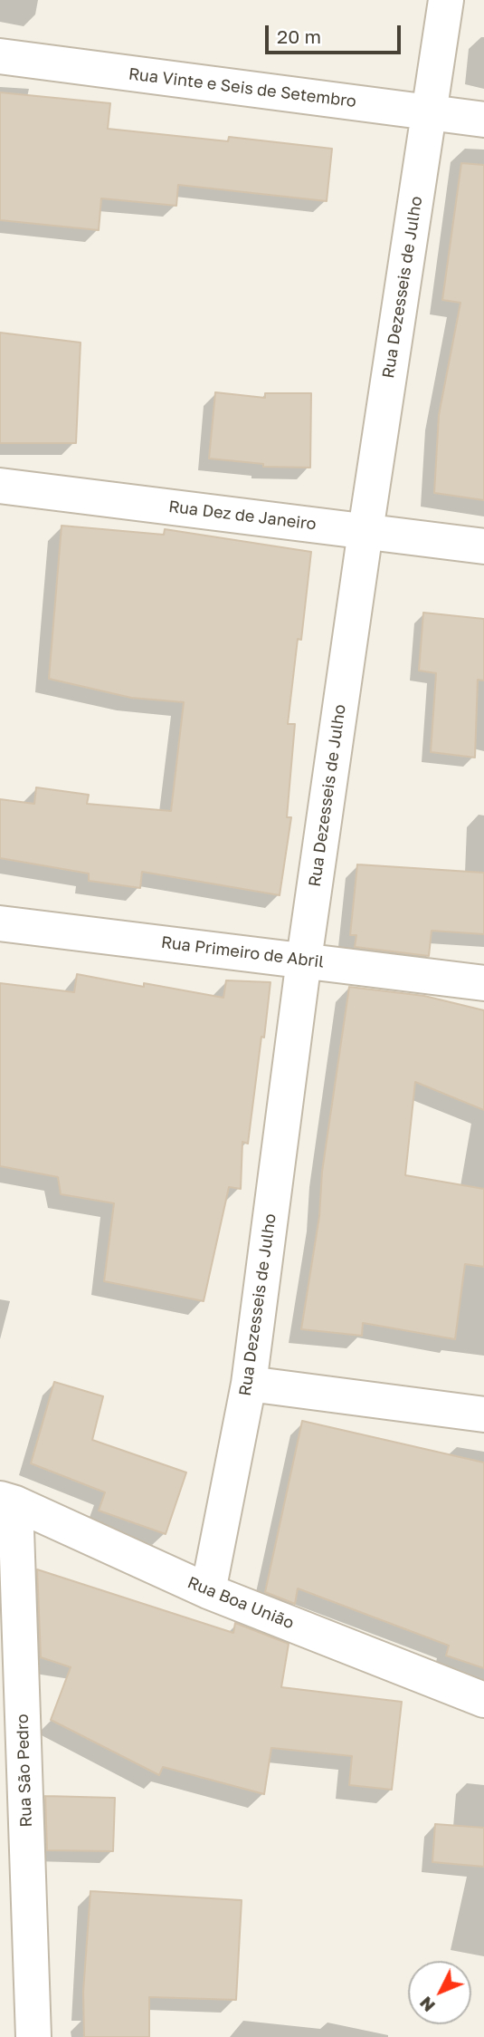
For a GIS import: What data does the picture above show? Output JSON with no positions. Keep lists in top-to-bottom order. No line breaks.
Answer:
{"streets":{"street":["Rua Vinte e Seis de Setembro","Rua Dezesseis de Julho","Rua Dez de Janeiro","Rua Primeiro de Abril","Rua Boa União","Rua São Pedro"]},"crossings":[["Rua Vinte e Seis de Setembro","Rua Dezesseis de Julho"],["Rua Dezesseis de Julho","Rua Dez de Janeiro"],["Rua Dezesseis de Julho","Rua Primeiro de Abril"],["Rua Dezesseis de Julho","Rua Boa União"],["Rua Boa União","Rua São Pedro"]],"scale_bar":"20 m","north":"bottom left"}
